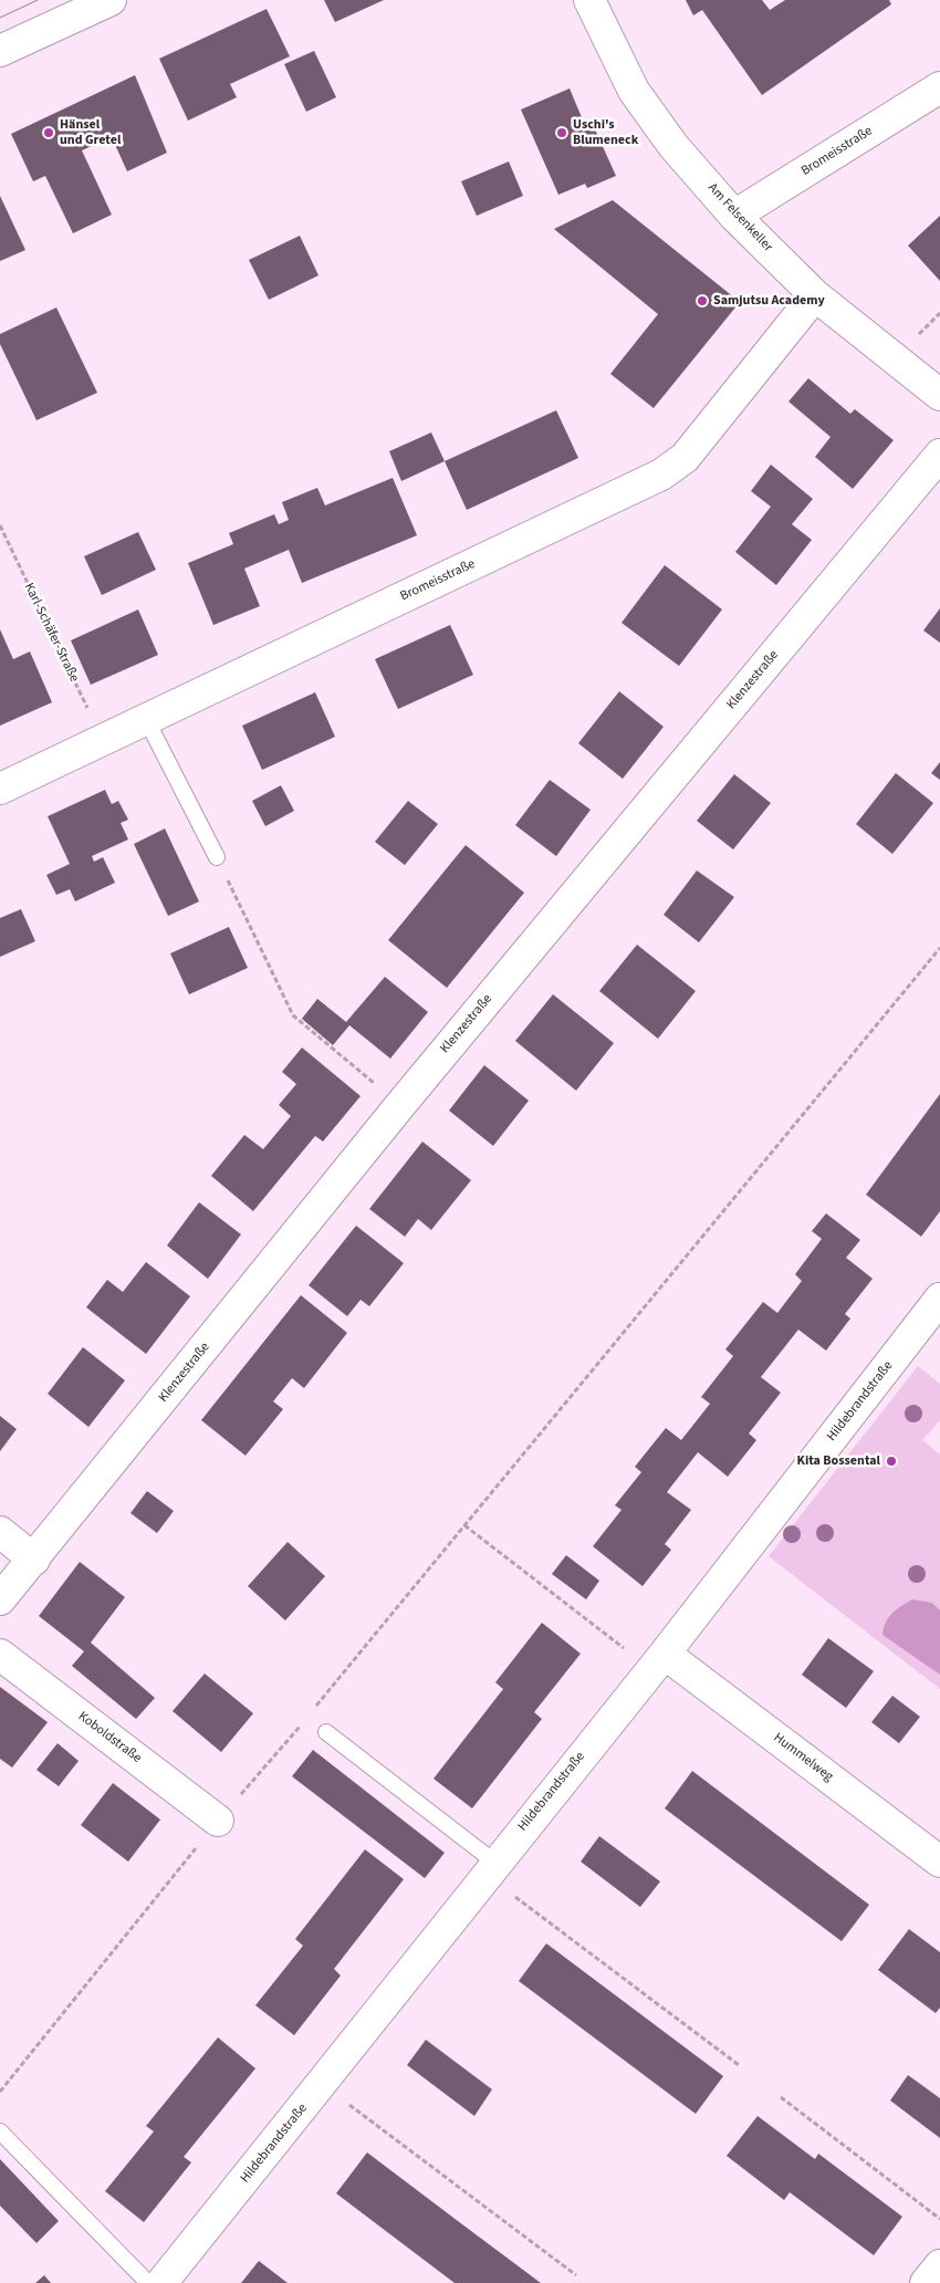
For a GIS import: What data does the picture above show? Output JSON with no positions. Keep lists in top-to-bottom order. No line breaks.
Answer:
{"streets":{"street":["Bromeisstraße","Am Felsenkeller","Klenzestraße","Hildebrandstraße","Koboldstraße","Hummelweg"],"path":["Karl-Schäfer-Straße"]},"crossings":[["Bromeisstraße","Am Felsenkeller"],["Bromeisstraße","Karl-Schäfer-Straße"],["Hildebrandstraße","Hummelweg"]],"places":["Hänsel und Gretel","Uschi's Blumeneck","Samjutsu Academy","Kita Bossental"]}
